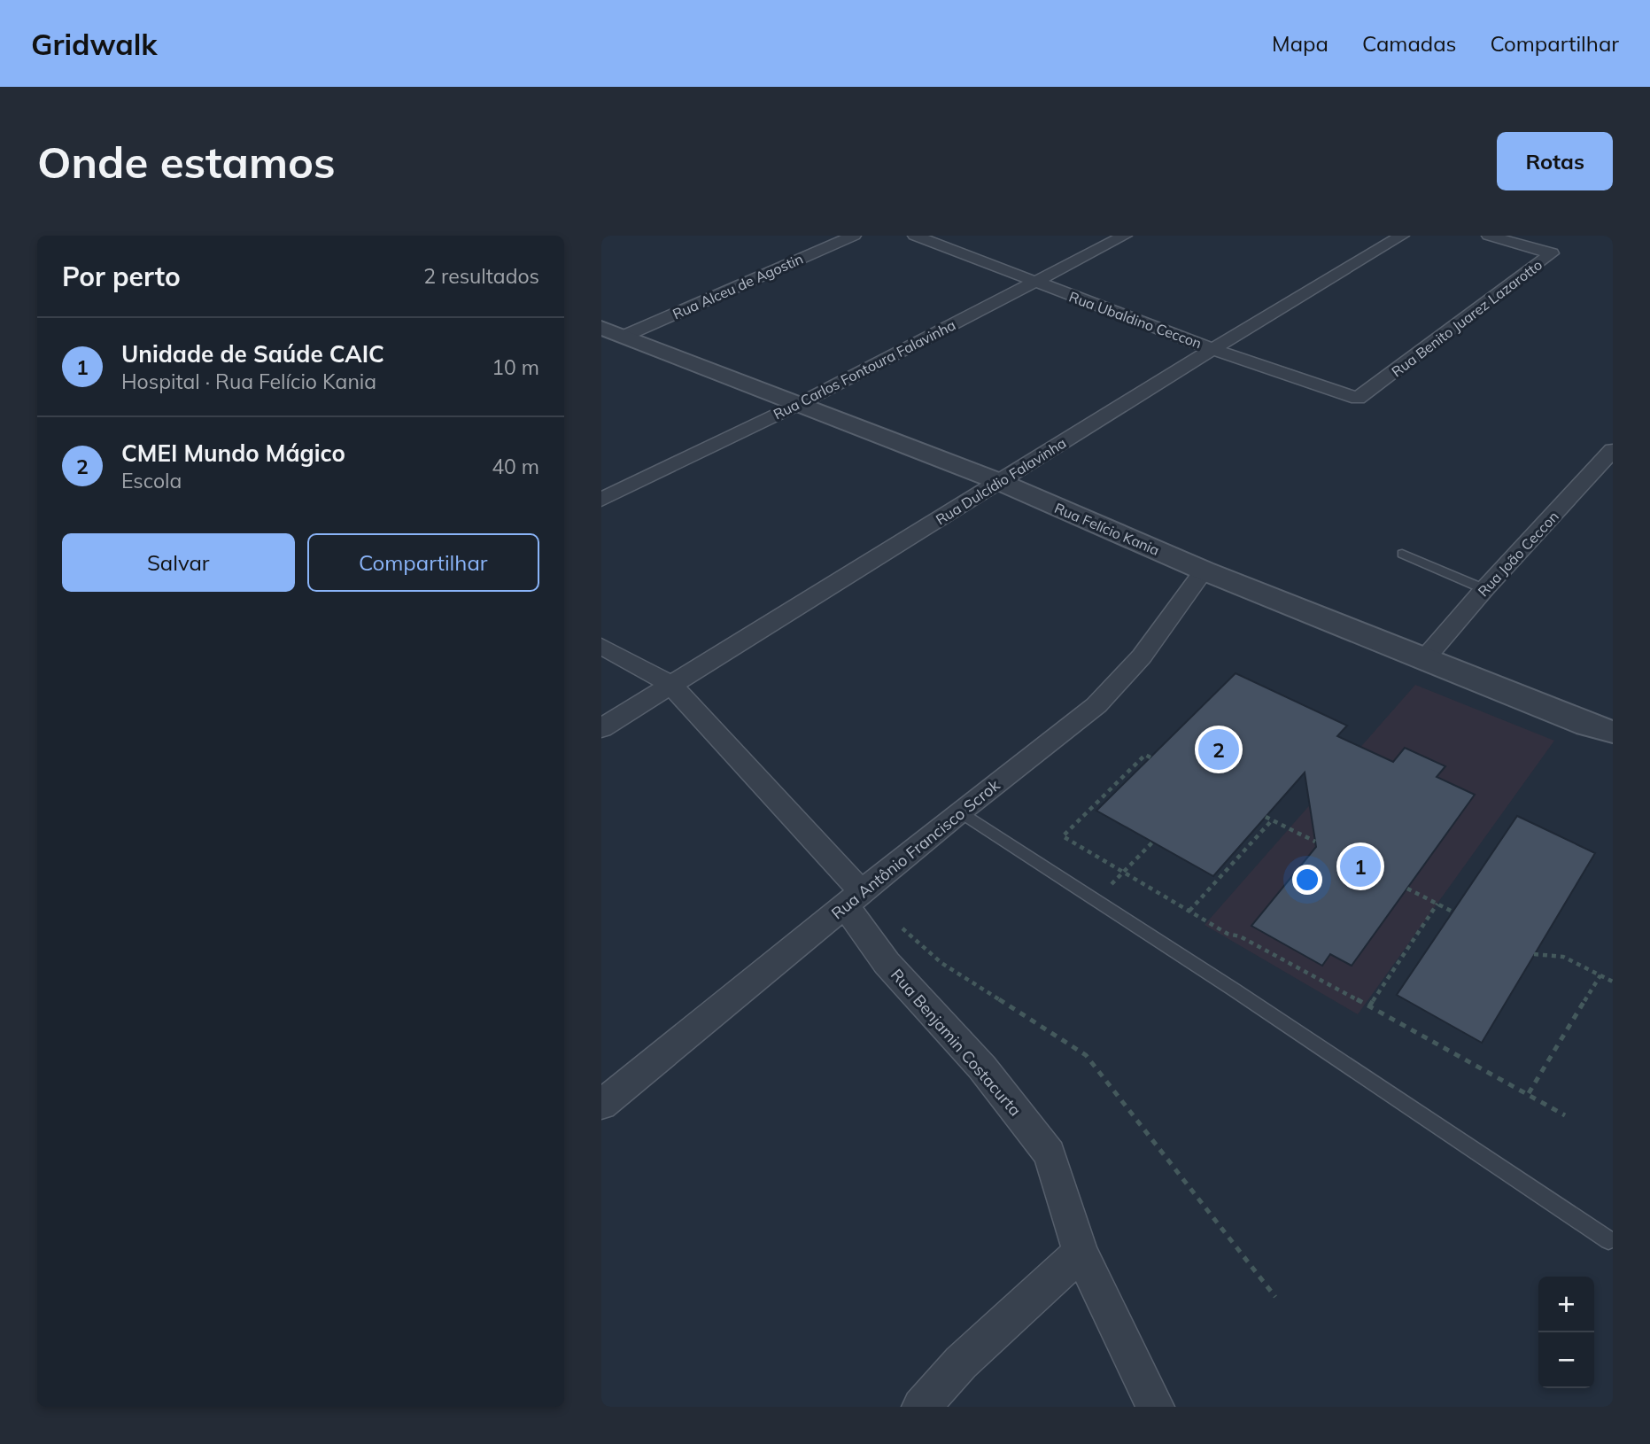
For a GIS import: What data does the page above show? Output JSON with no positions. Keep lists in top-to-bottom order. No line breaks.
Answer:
{"streets":{"street":["Rua Alceu de Agostin","Rua Benito Juarez Lazarotto","Rua Ubaldino Ceccon","Rua Carlos Fontoura Falavinha","Rua Dulcídio Falavinha","Rua Felício Kania","Rua João Ceccon","Rua Antônio Francisco Scrok","Rua Benjamin Costacurta"]},"crossings":[["Rua Alceu de Agostin","Rua Felício Kania"],["Rua Benito Juarez Lazarotto","Rua Ubaldino Ceccon"],["Rua Ubaldino Ceccon","Rua Carlos Fontoura Falavinha"],["Rua Ubaldino Ceccon","Rua Dulcídio Falavinha"],["Rua Carlos Fontoura Falavinha","Rua Felício Kania"],["Rua Dulcídio Falavinha","Rua Felício Kania"],["Rua Dulcídio Falavinha","Rua Benjamin Costacurta"],["Rua Felício Kania","Rua João Ceccon"],["Rua Felício Kania","Rua Antônio Francisco Scrok"],["Rua Antônio Francisco Scrok","Rua Benjamin Costacurta"]],"page":{"header":"Gridwalk","nav":["Mapa","Camadas","Compartilhar"],"buttons":["Rotas",["Salvar","Compartilhar"]],"title":"Onde estamos","heading":["Por perto","2 resultados"],"list":[{"mark":"1","name":"Unidade de Saúde CAIC","note":"Hospital · Rua Felício Kania","value":"10 m"},{"mark":"2","name":"CMEI Mundo Mágico","note":"Escola","value":"40 m"}],"pins":["2","1"],"map_buttons":["+","−"]}}
